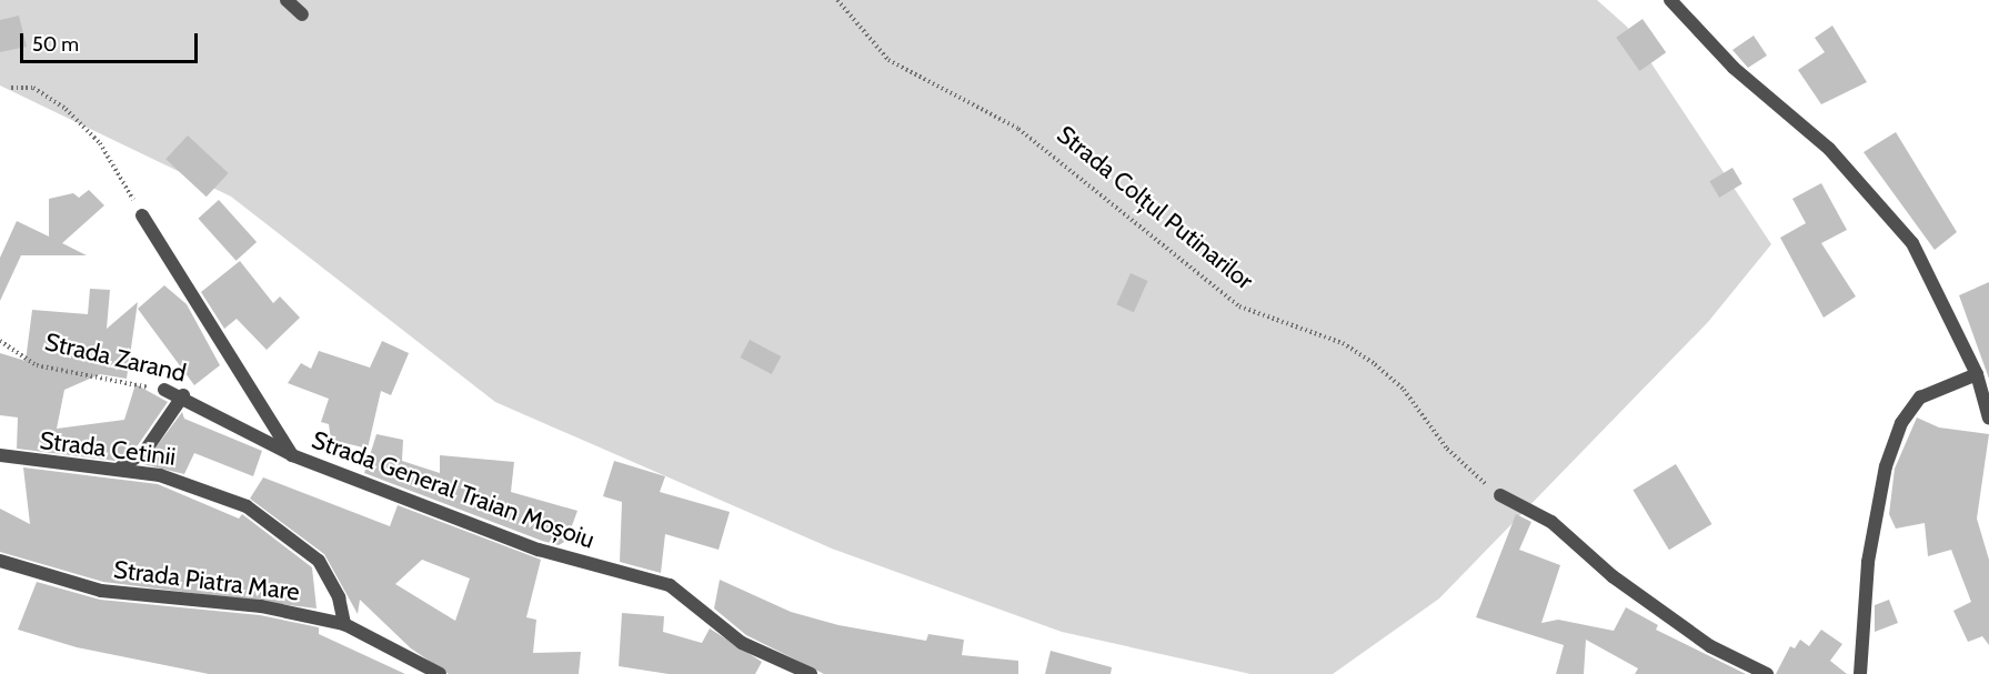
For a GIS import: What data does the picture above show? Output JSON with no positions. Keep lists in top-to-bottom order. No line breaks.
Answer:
{"streets":{"street":["Strada Zarand","Strada Cetinii","Strada General Traian Moșoiu","Strada Piatra Mare"],"path":["Strada Colțul Putinarilor"]},"crossings":[["Strada Zarand","Strada General Traian Moșoiu"],["Strada Cetinii","Strada Piatra Mare"]],"scale_bar":"50 m"}
